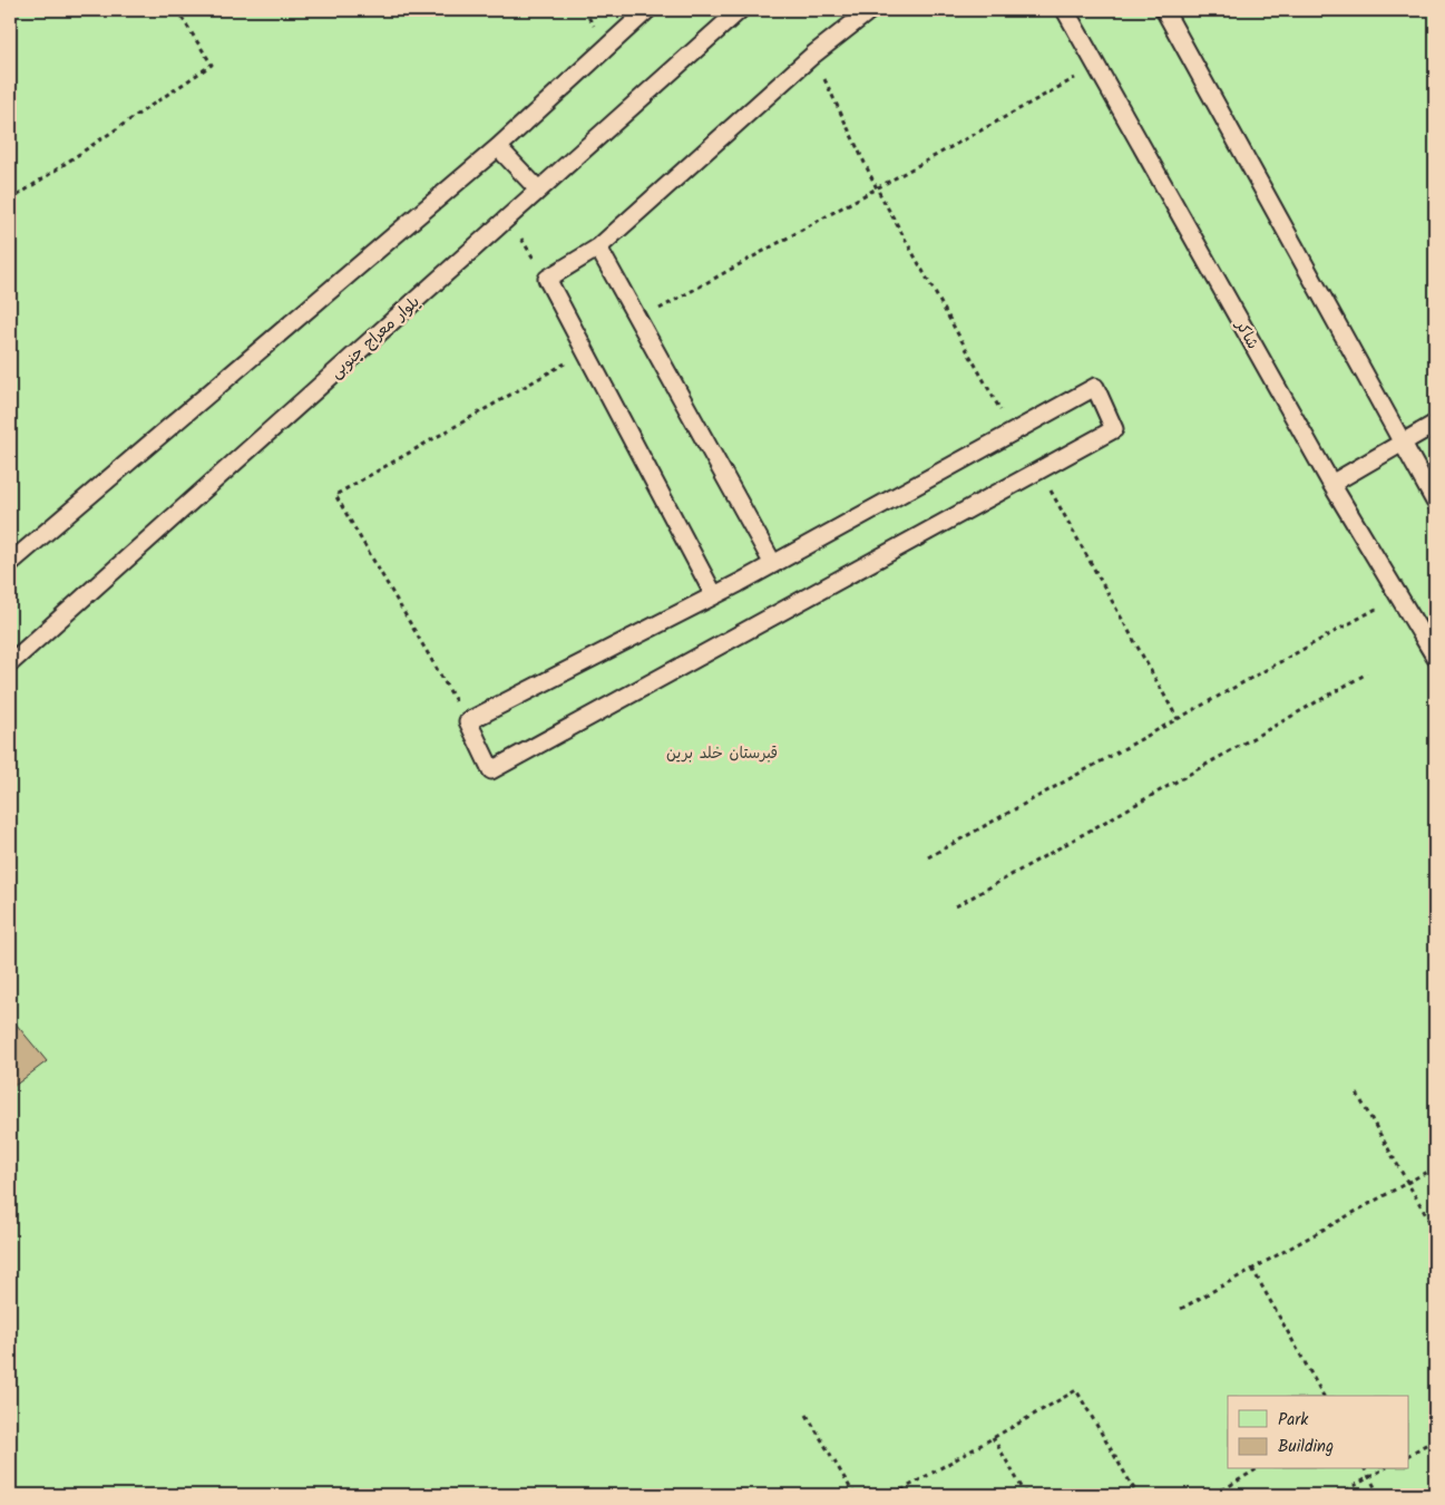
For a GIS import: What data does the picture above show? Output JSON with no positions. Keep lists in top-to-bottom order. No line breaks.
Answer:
{"streets":{"lane":["شاکر","بلوار معراج جنوبی"]},"parks":["قبرستان خلد برین"],"legend":["Park","Building"]}
